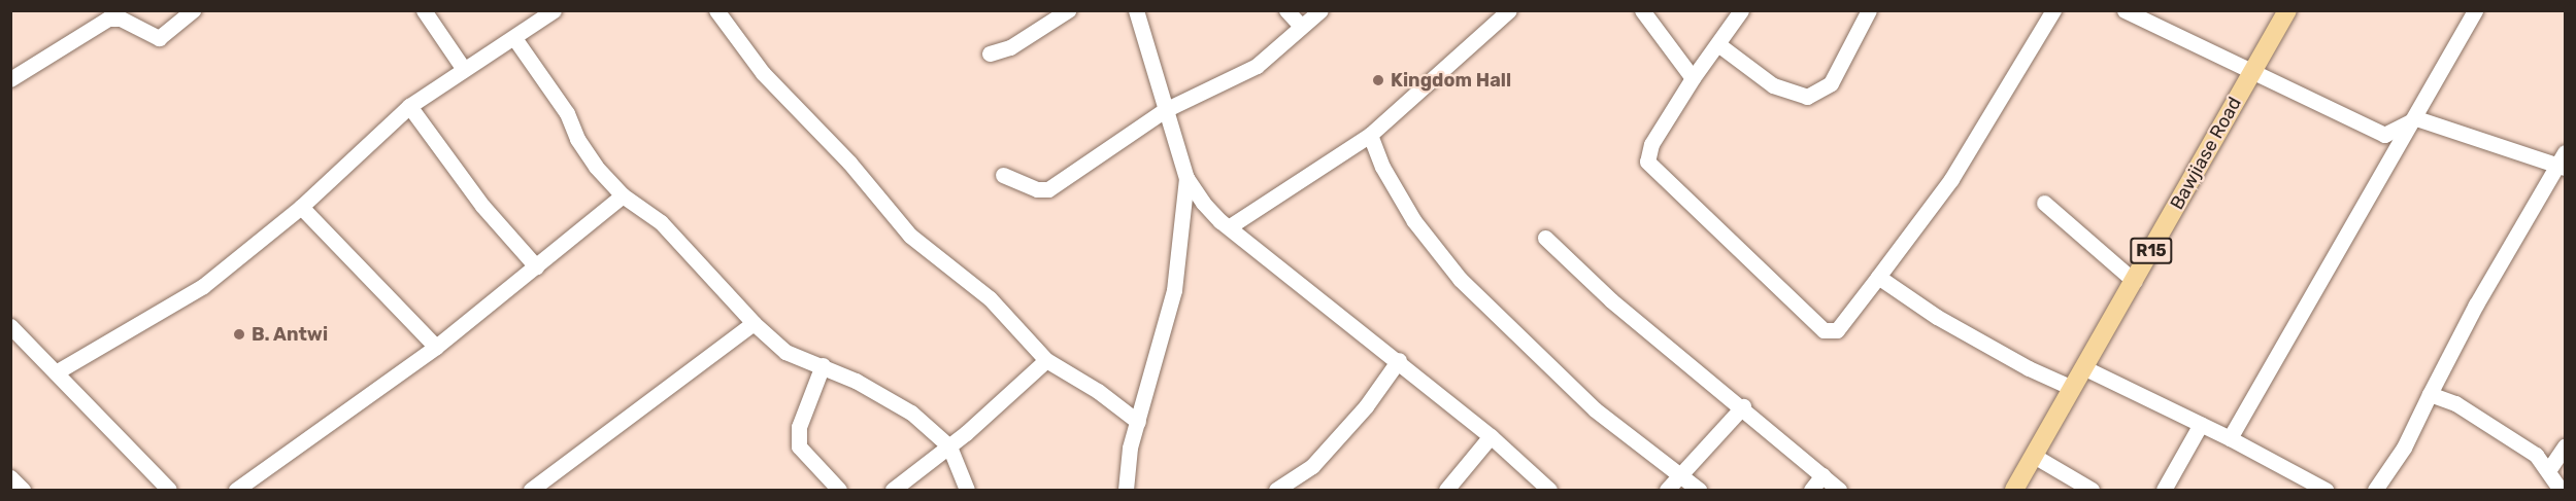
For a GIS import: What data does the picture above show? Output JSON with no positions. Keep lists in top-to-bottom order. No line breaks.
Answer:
{"streets":{"main road":["Bawjiase Road","R15"]},"places":["Kingdom Hall","B. Antwi"]}
